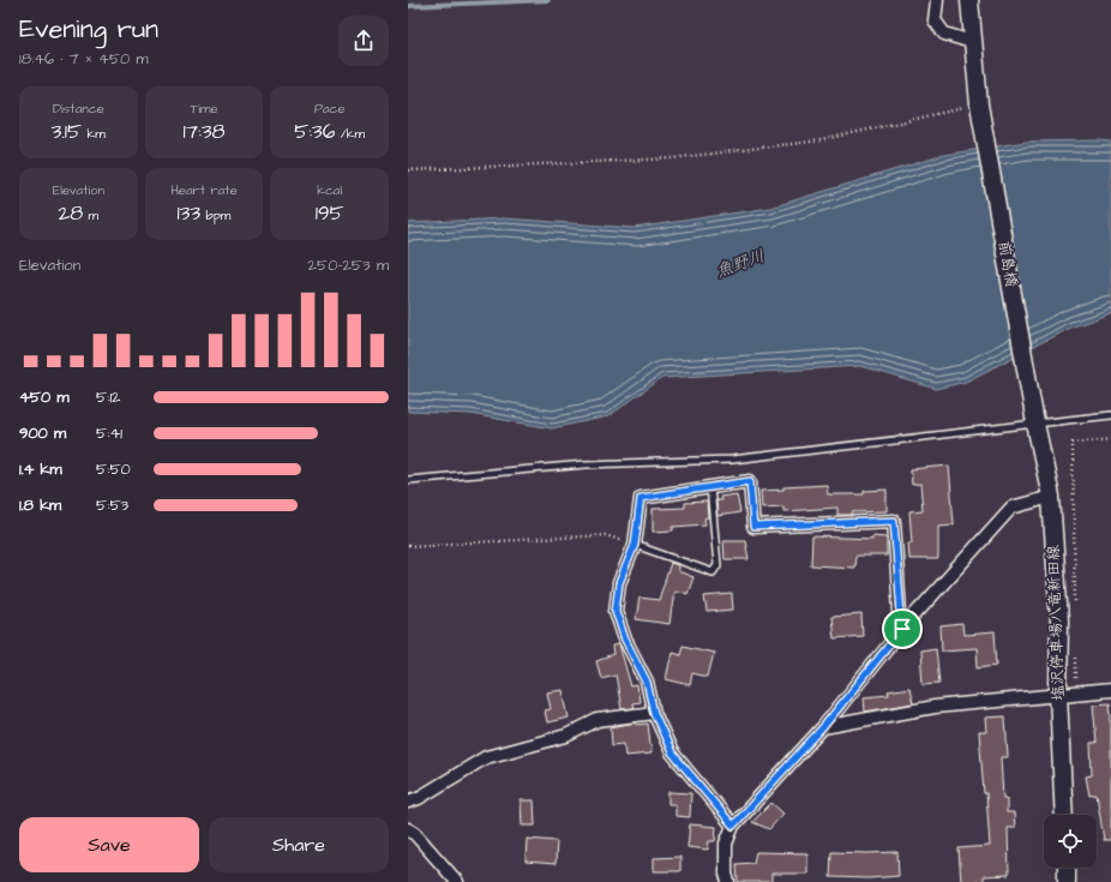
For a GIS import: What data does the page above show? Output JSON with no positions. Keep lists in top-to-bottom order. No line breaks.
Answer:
{"streets":{"main road":["前島橋","塩沢停車場八竜新田線"]},"crossings":[["前島橋","塩沢停車場八竜新田線"]],"water":["魚野川"],"page":{"heading":["Evening run","18:46 · 7 × 450 m"],"stats":[["Distance","3.15 km"],["Time","17:38"],["Pace","5:36 /km"],["Elevation","28 m"],["Heart rate","133 bpm"],["kcal","195"]],"chart":["Elevation","250–253 m"],"list":[{"name":"450 m","note":"5:12"},{"name":"900 m","note":"5:41"},{"name":"1.4 km","note":"5:50"},{"name":"1.8 km","note":"5:53"}],"buttons":["Save","Share"]}}
